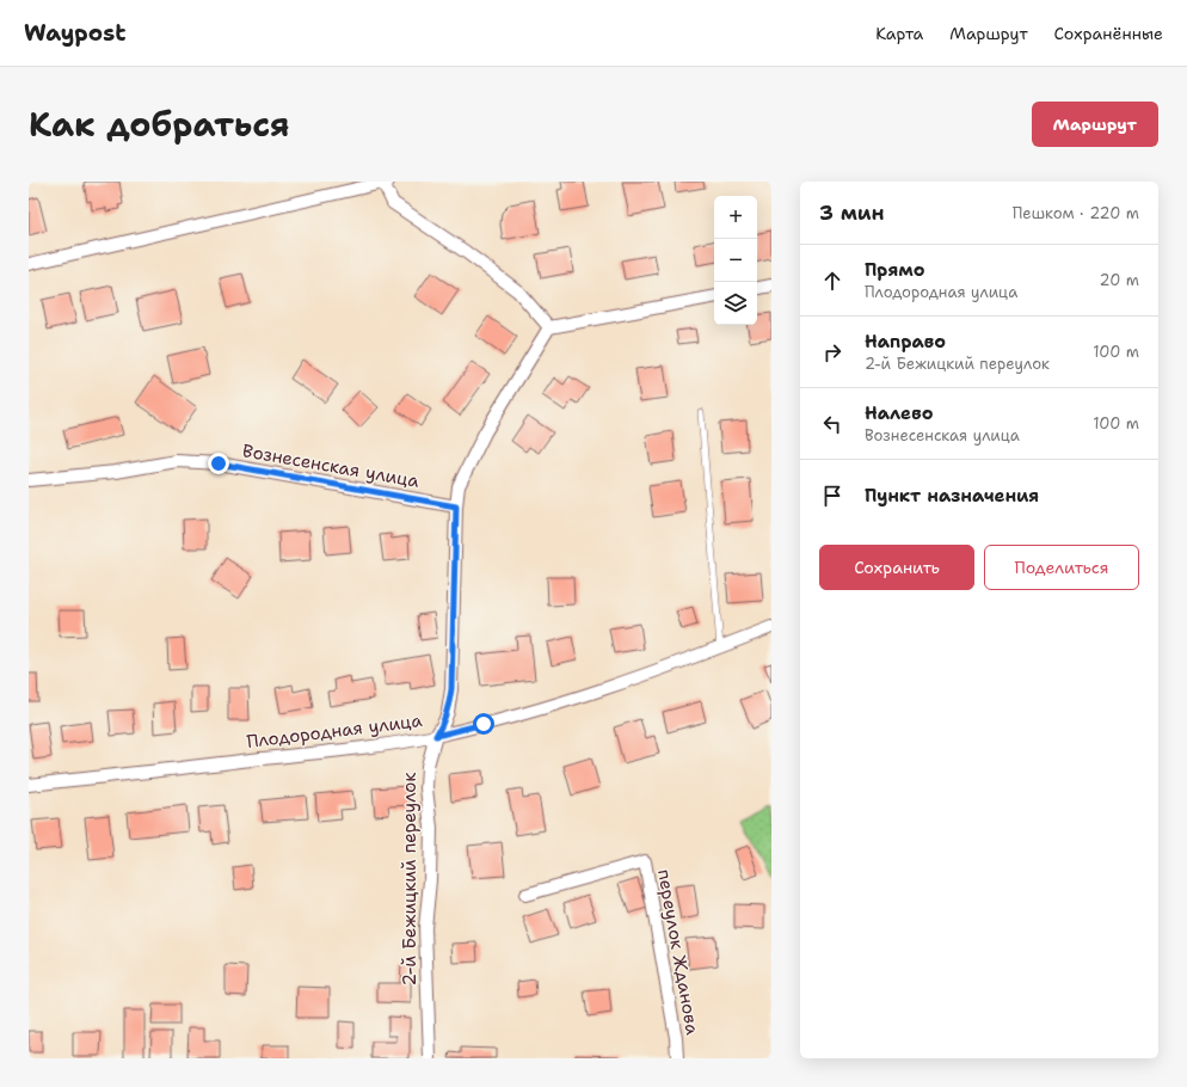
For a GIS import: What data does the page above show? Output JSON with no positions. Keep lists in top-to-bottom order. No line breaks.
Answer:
{"streets":{"street":["Вознесенская улица","Плодородная улица","2-й Бежицкий переулок","переулок Жданова"]},"crossings":[["Вознесенская улица","2-й Бежицкий переулок"],["Плодородная улица","2-й Бежицкий переулок"]],"page":{"header":"Waypost","nav":["Карта","Маршрут","Сохранённые"],"title":"Как добраться","buttons":["Маршрут",["Сохранить","Поделиться"]],"heading":["3 мин","Пешком · 220 m"],"map_buttons":["+","−"],"list":[["Прямо","Плодородная улица","20 m"],["Направо","2-й Бежицкий переулок","100 m"],["Налево","Вознесенская улица","100 m"],"Пункт назначения"]}}
